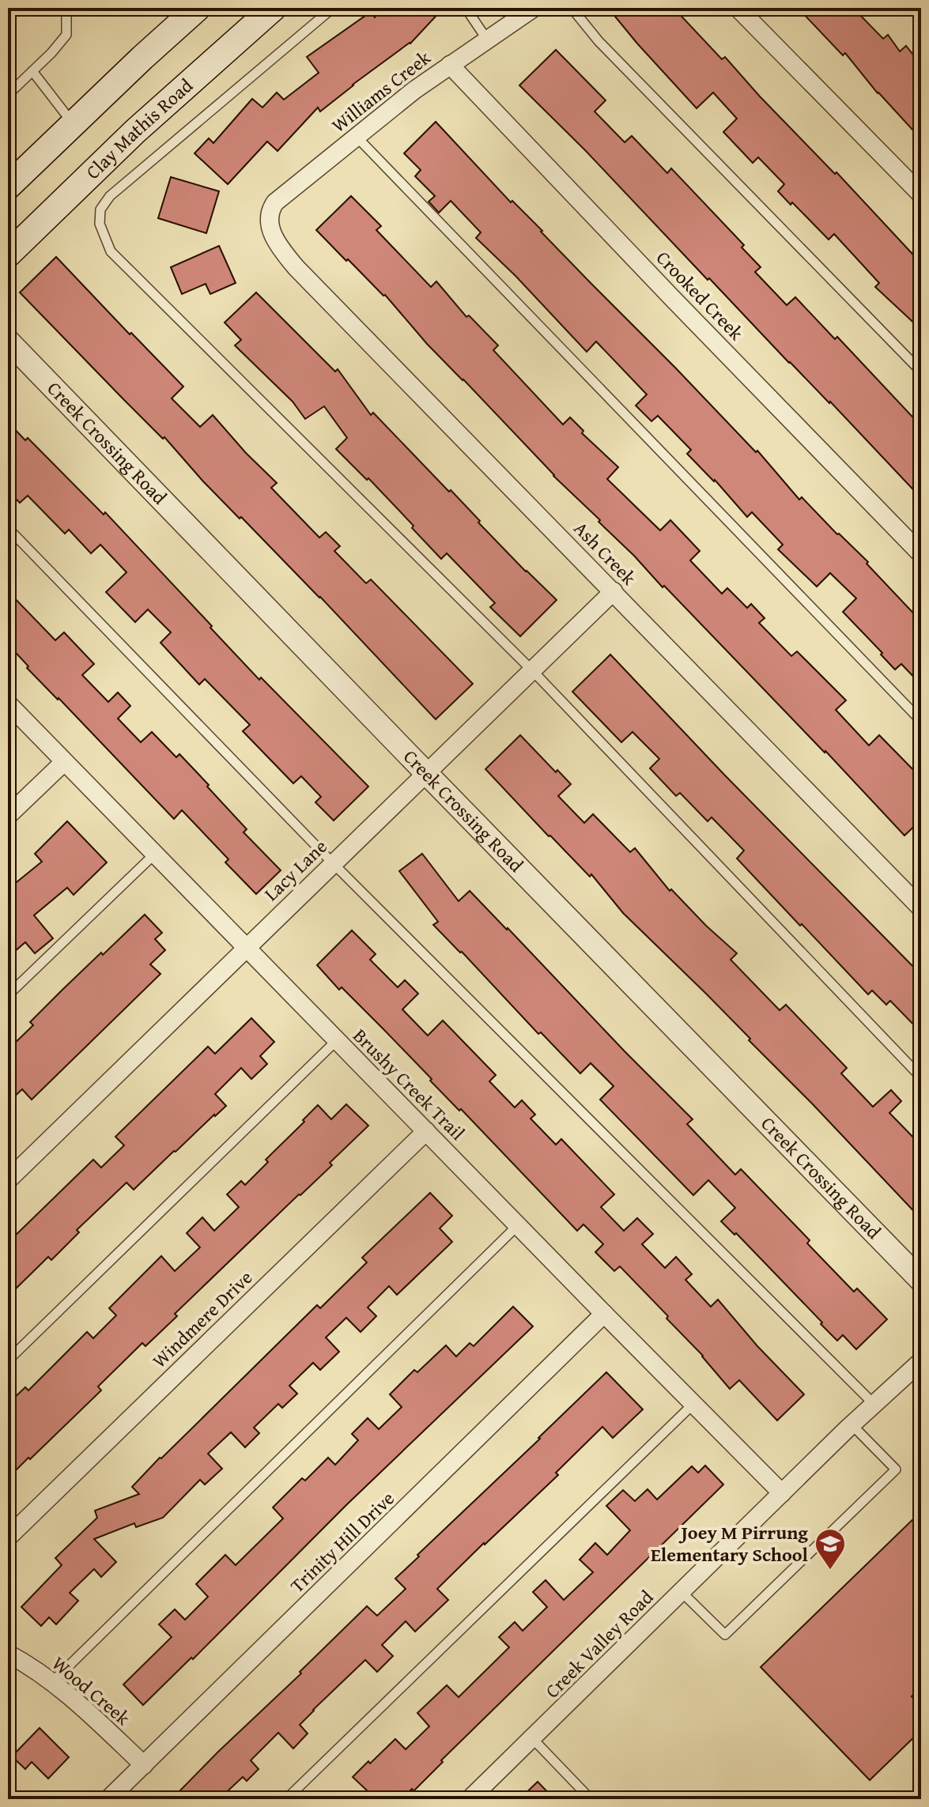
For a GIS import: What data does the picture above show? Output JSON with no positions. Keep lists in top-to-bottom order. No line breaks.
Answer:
{"streets":{"main road":["Clay Mathis Road"],"street":["Williams Creek","Crooked Creek","Creek Crossing Road","Ash Creek","Lacy Lane","Brushy Creek Trail","Windmere Drive","Trinity Hill Drive","Creek Valley Road","Wood Creek"]},"crossings":[["Williams Creek","Crooked Creek"],["Williams Creek","Ash Creek"],["Creek Crossing Road","Lacy Lane"],["Ash Creek","Lacy Lane"],["Lacy Lane","Brushy Creek Trail"],["Brushy Creek Trail","Windmere Drive"],["Brushy Creek Trail","Trinity Hill Drive"],["Brushy Creek Trail","Creek Valley Road"],["Trinity Hill Drive","Wood Creek"]],"places":{"school or university":["Joey M Pirrung Elementary School"]}}
